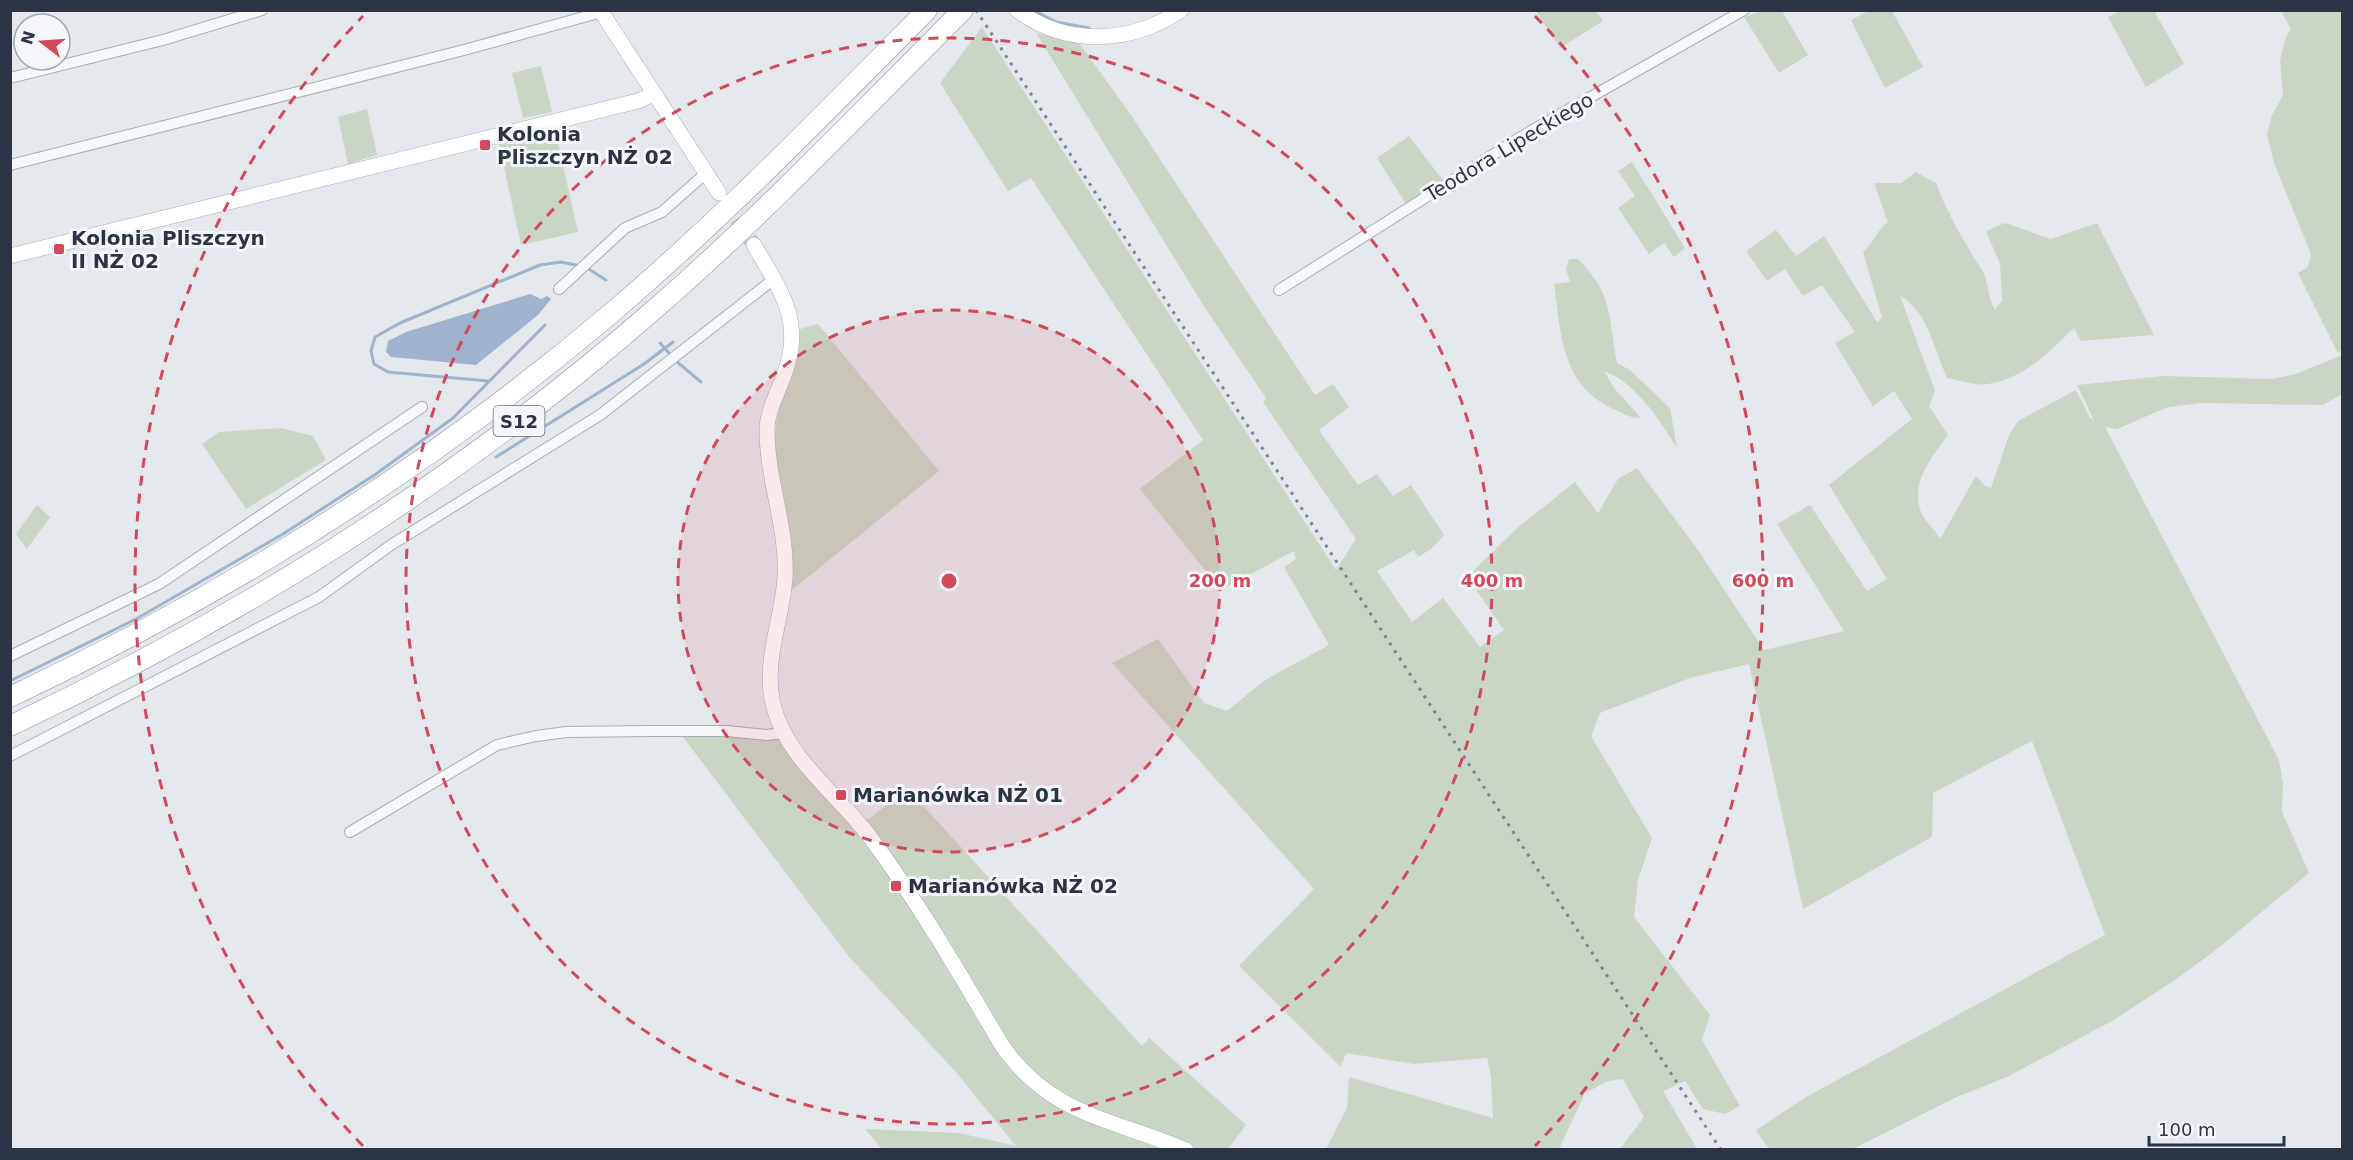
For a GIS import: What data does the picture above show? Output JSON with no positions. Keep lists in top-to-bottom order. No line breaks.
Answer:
{"streets":{"highway":["S12"],"street":["Teodora Lipeckiego"]},"places":{"transit":["Kolonia Pliszczyn NŻ 02","Kolonia Pliszczyn II NŻ 02","Marianówka NŻ 01","Marianówka NŻ 02"]},"scale_bar":"100 m","north":"left","rings":["200 m","400 m","600 m"]}
